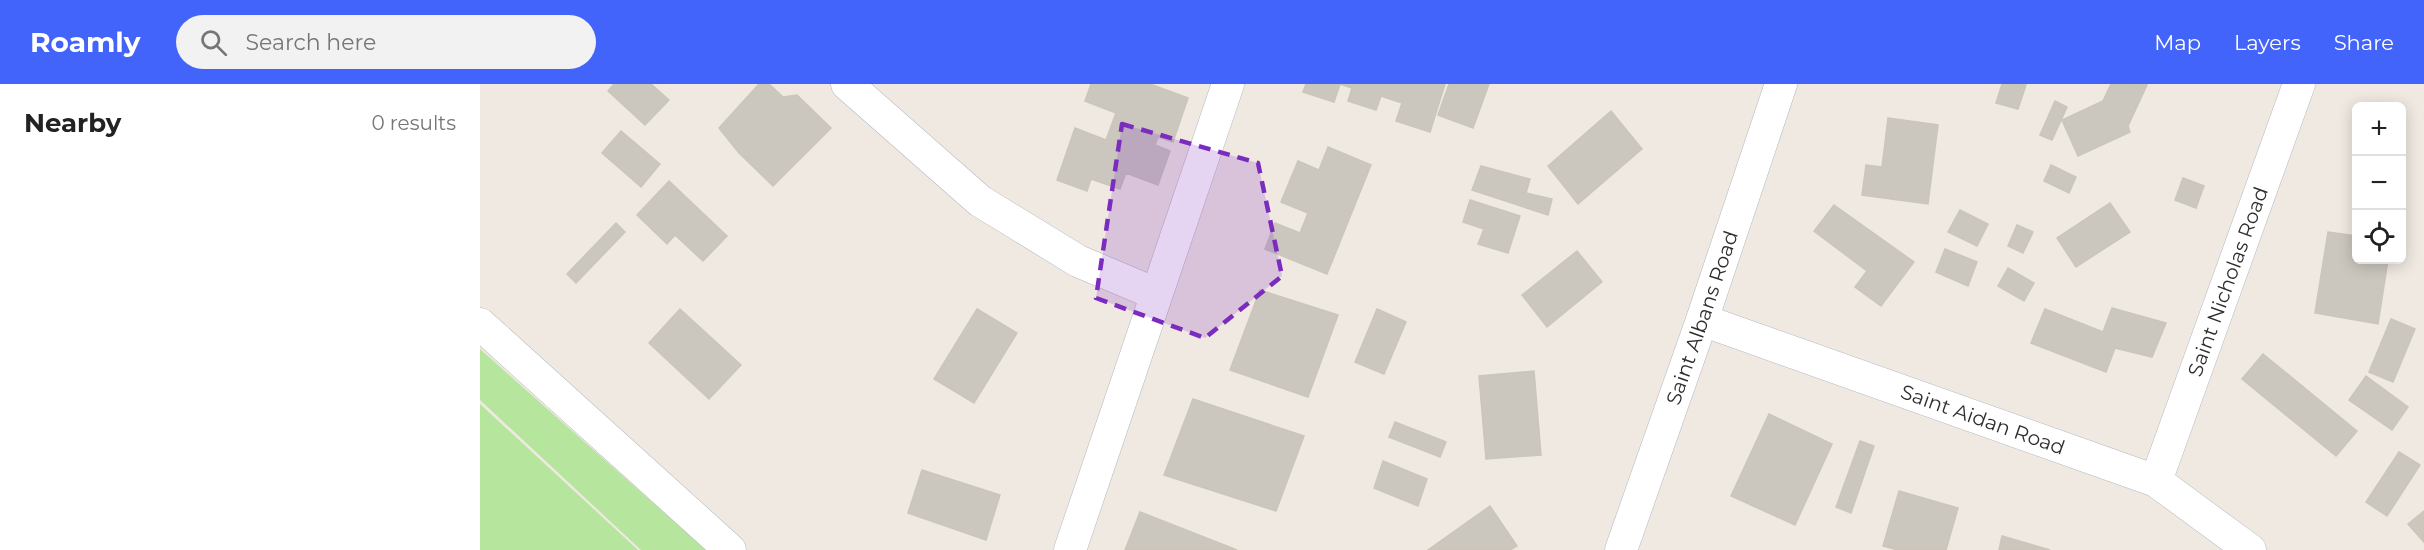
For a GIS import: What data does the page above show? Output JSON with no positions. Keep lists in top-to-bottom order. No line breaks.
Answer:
{"streets":{"street":["Saint Nicholas Road","Saint Albans Road","Saint Aidan Road"]},"crossings":[["Saint Nicholas Road","Saint Aidan Road"],["Saint Albans Road","Saint Aidan Road"]],"page":{"header":"Roamly","search":"Search here","nav":["Map","Layers","Share"],"heading":["Nearby","0 results"],"map_buttons":["+","−"]}}
